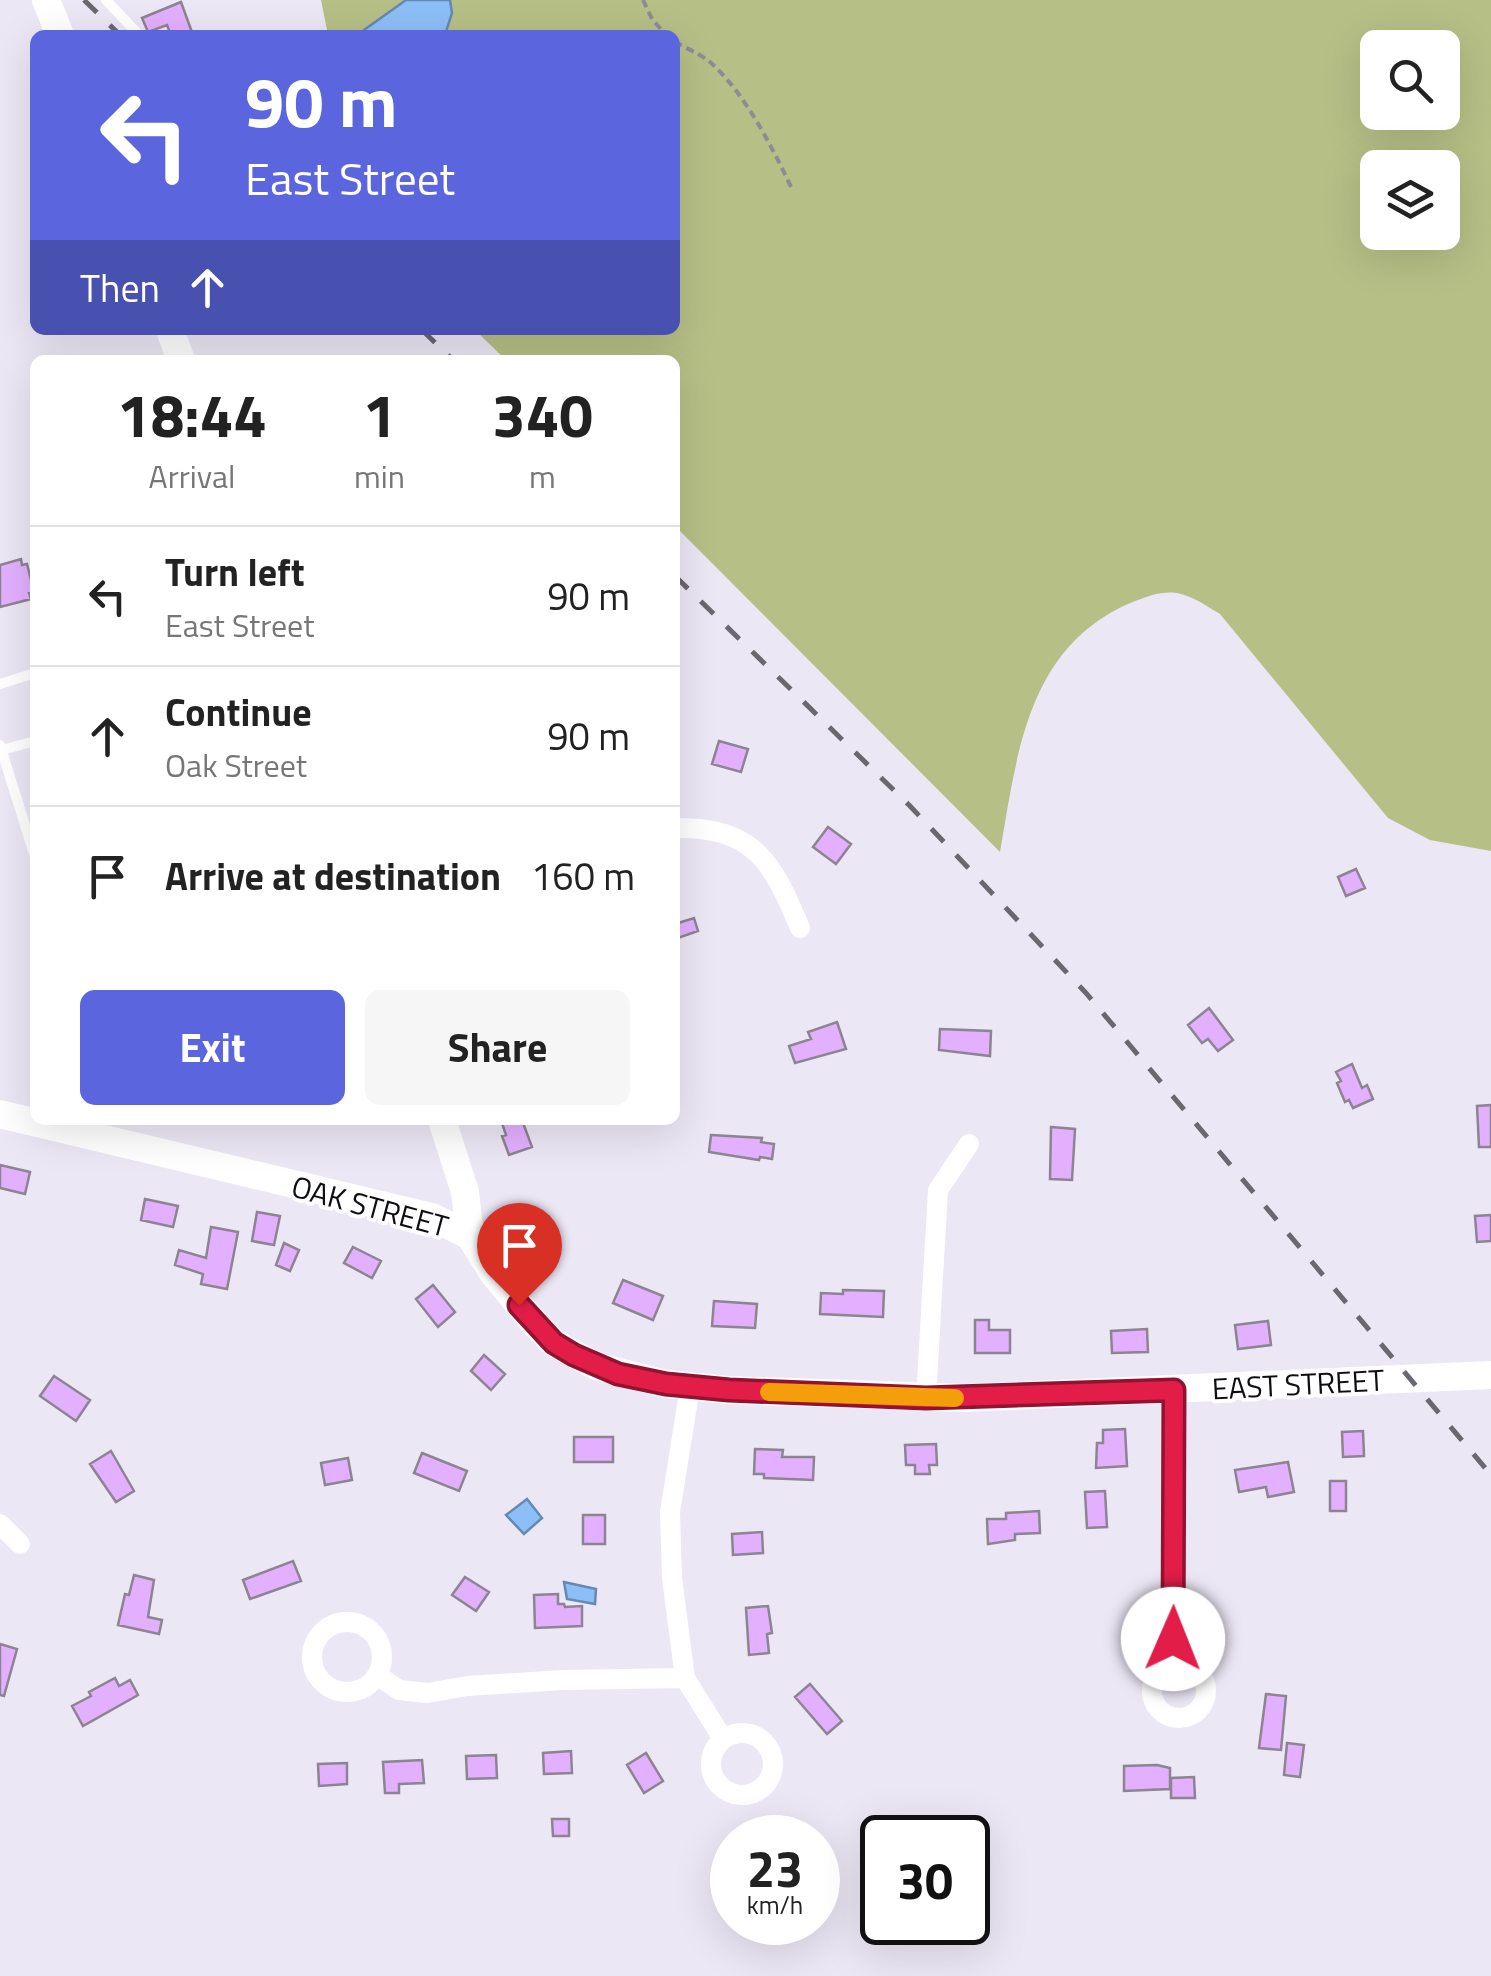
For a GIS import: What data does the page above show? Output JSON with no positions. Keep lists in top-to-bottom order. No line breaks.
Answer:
{"streets":{"main road":["OAK STREET","EAST STREET"]},"crossings":[["OAK STREET","EAST STREET"]],"page":{"turn":["90 m","East Street"],"then":"Then","eta":["18:44","Arrival","1","min","340","m"],"list":[{"name":"Turn left","note":"East Street","value":"90 m"},{"name":"Continue","note":"Oak Street","value":"90 m"},{"name":"Arrive at destination","value":"160 m"}],"buttons":["Exit","Share"],"speed":"23 km/h","limit":"30"}}
